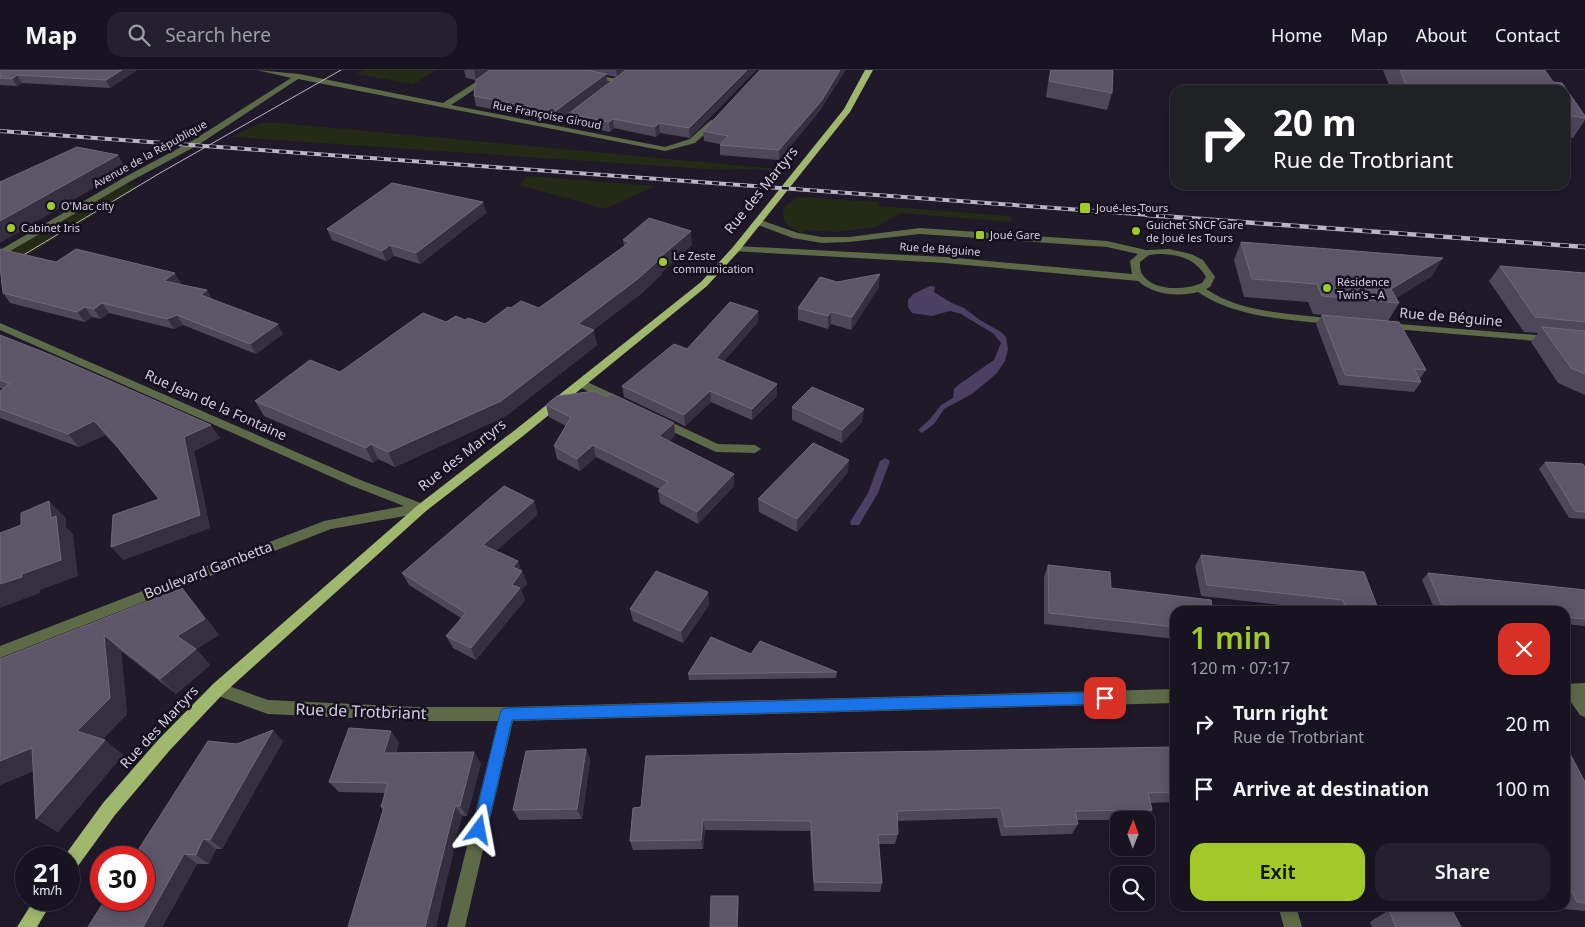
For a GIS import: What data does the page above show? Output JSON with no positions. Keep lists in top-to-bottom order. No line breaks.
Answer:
{"streets":{"main road":["Rue des Martyrs"],"street":["Rue Françoise Giroud","Avenue de la République","Rue de Béguine","Rue Jean de la Fontaine","Boulevard Gambetta","Rue de Trotbriant"]},"crossings":[["Rue Françoise Giroud","Avenue de la République"],["Rue des Martyrs","Rue de Béguine"],["Rue des Martyrs","Rue Jean de la Fontaine"],["Rue des Martyrs","Boulevard Gambetta"],["Rue des Martyrs","Rue de Trotbriant"],["Rue Jean de la Fontaine","Boulevard Gambetta"]],"places":{"other":["O'Mac city","Cabinet Iris","Guichet SNCF Gare de Joué les Tours","Le Zeste communication","Résidence Twin's - A"],"transit":["Joué-les-Tours","Joué Gare"]},"north":"top","page":{"header":"Map","search":"Search here","nav":["Home","Map","About","Contact"],"turn":["20 m","Rue de Trotbriant"],"heading":["1 min","120 m · 07:17"],"list":[{"name":"Turn right","note":"Rue de Trotbriant","value":"20 m"},{"name":"Arrive at destination","value":"100 m"}],"buttons":["Exit","Share"],"speed":"21 km/h","limit":"30"}}
